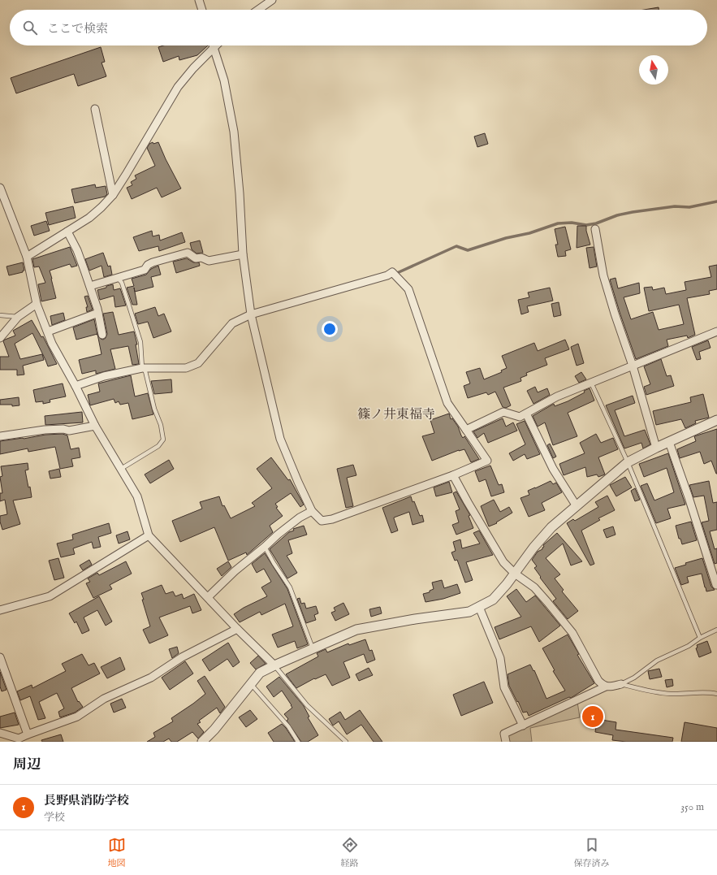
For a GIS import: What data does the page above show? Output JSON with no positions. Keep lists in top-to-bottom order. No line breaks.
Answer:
{"districts":["篠ノ井東福寺"],"north":"top","page":{"search":"ここで検索","pins":"1","heading":"周辺","list":[{"mark":"1","name":"長野県消防学校","note":"学校","value":"350 m"}],"nav":["地図","経路","保存済み"]}}
